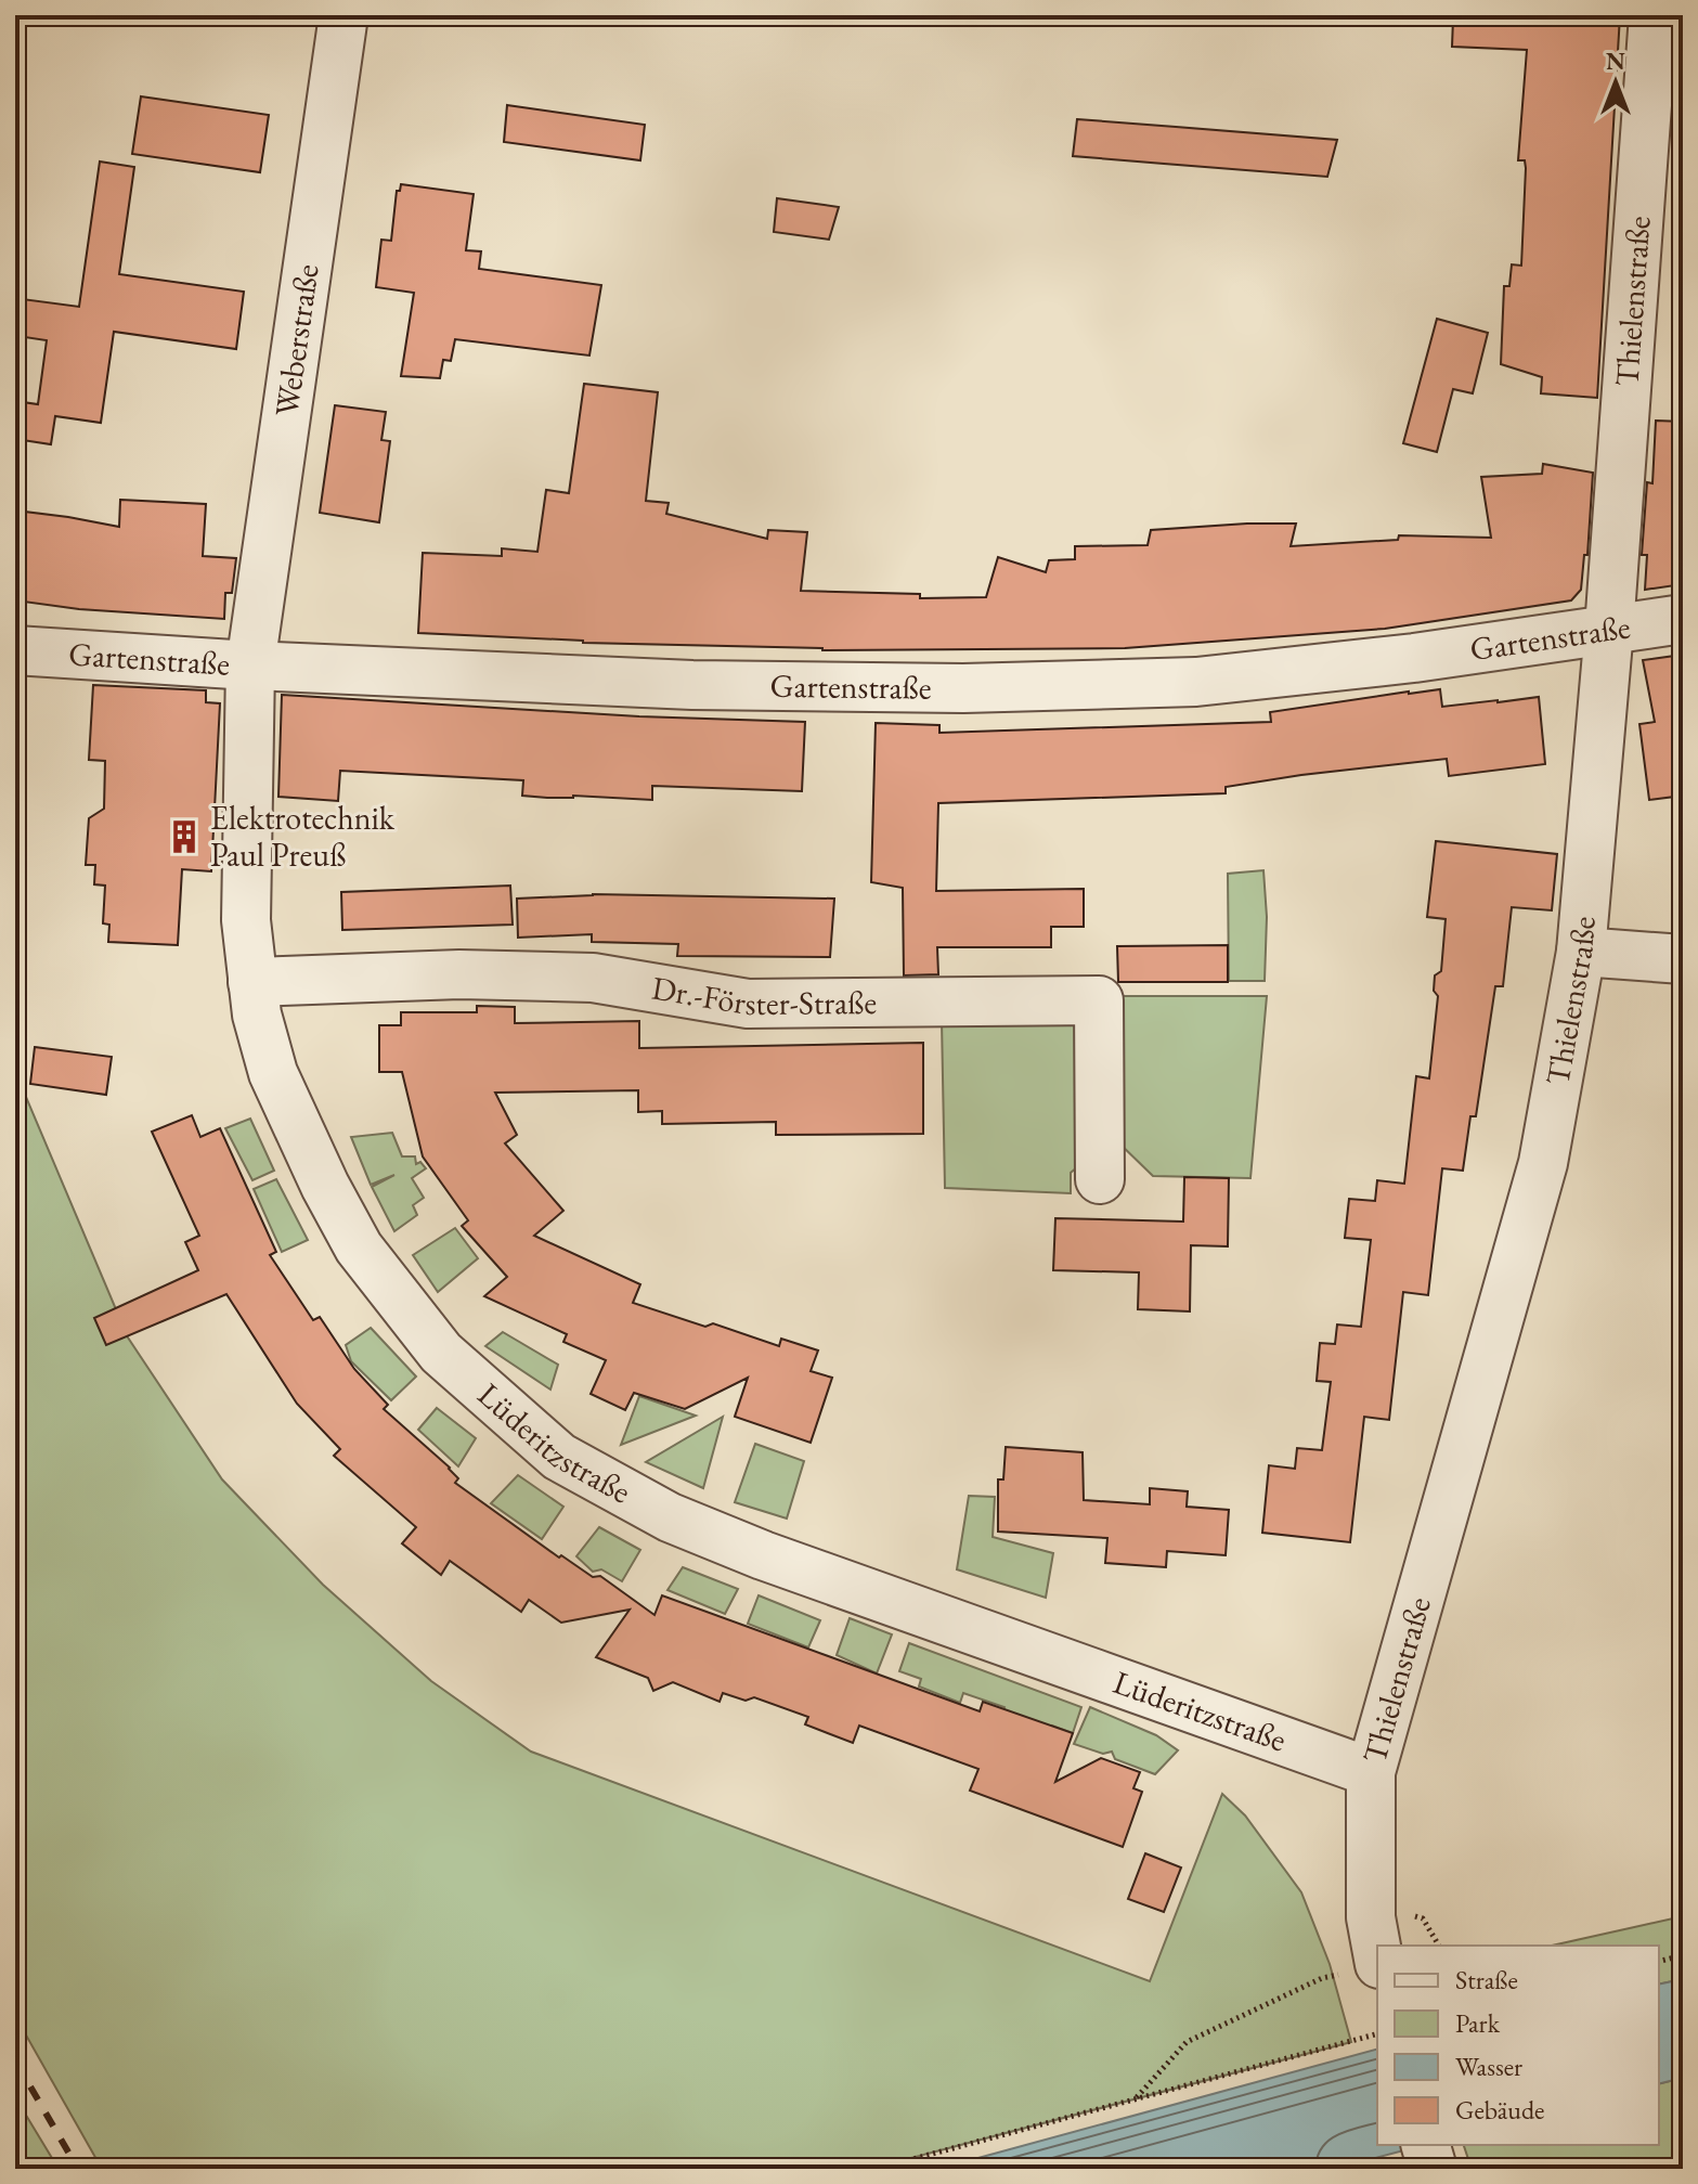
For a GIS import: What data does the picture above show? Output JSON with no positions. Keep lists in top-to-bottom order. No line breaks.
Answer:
{"streets":{"street":["Thielenstraße","Weberstraße","Gartenstraße","Dr.-Förster-Straße","Lüderitzstraße"]},"crossings":[["Thielenstraße","Gartenstraße"],["Thielenstraße","Lüderitzstraße"],["Weberstraße","Gartenstraße"],["Weberstraße","Lüderitzstraße"],["Gartenstraße","Lüderitzstraße"],["Dr.-Förster-Straße","Lüderitzstraße"]],"places":{"building":["Elektrotechnik Paul Preuß"]},"legend":["Straße","Park","Wasser","Gebäude"],"north":"top"}
